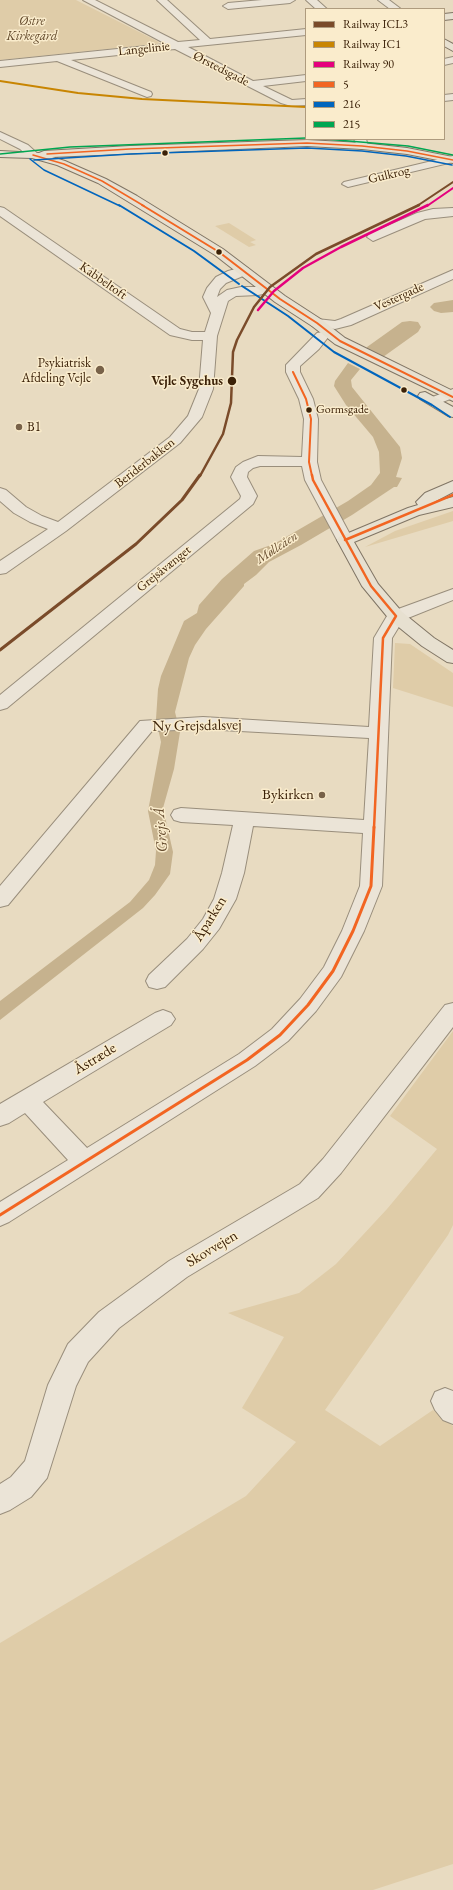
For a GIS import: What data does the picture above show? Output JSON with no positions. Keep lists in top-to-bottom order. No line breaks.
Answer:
{"streets":{"street":["Langelinie","Ørstedsgade","Gulkrog","Kabbeltoft","Vestergade","Beriderbakken","Grejsåvænget","Ny Grejsdalsvej","Åparken","Åstræde","Skovvejen"]},"crossings":[["Langelinie","Ørstedsgade"],["Kabbeltoft","Beriderbakken"]],"water":["Mølleåen","Grejs Å"],"parks":["Østre Kirkegård"],"places":["Psykiatrisk Afdeling Vejle","Vejle Sygehus","Gormsgade","B1","Bykirken"],"lines":["rail line IC1","transit line 215","transit line 5","transit line 216","rail line ICL3","rail line 90"],"legend":["Railway ICL3","Railway IC1","Railway 90","5","216","215"]}
